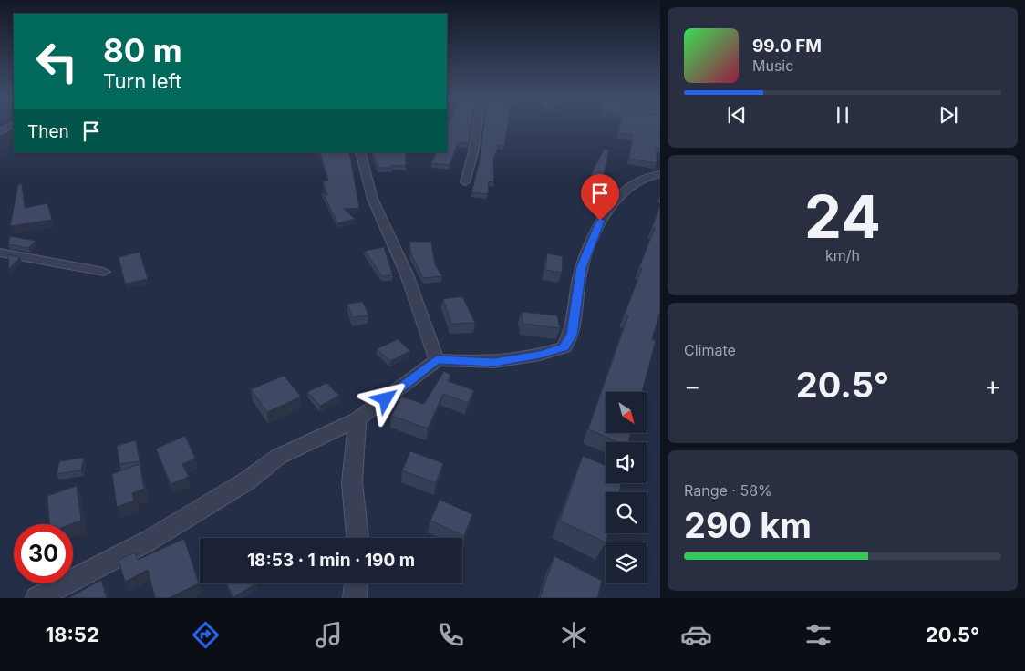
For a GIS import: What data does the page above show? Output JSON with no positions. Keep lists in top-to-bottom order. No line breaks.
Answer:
{"north":"bottom right","page":{"turn":["80 m","Turn left"],"song":["99.0 FM","Music"],"then":"Then","tile":[["24","km/h"],"Climate",["Range · 58%","290 km"]],"heat":["−","20.5°","+"],"limit":"30","trip":"18:53 · 1 min · 190 m","tabs":["18:52","20.5°"]}}
